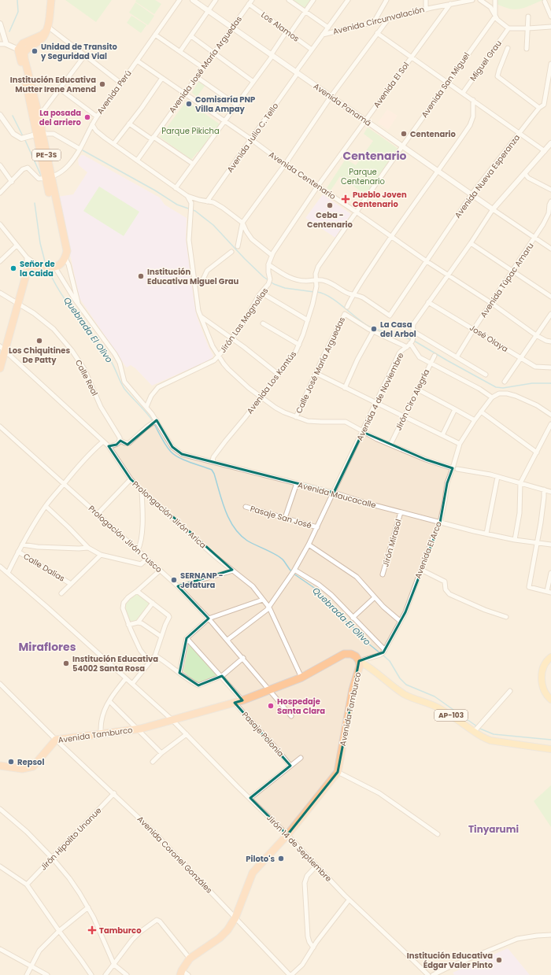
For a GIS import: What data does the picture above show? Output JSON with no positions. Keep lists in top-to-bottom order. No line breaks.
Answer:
{"streets":{"highway":["PE-3S","Avenida Tamburco"],"main road":["AP-103"],"street":["Avenida Circunvalación","Los Alamos","Miguel Grau","Avenida José María Arguedas","Avenida El Sol","Avenida San Miguel","Avenida Perú","Avenida Panamá","Avenida Julio C. Tello","Avenida Centenario","Avenida Nueva Esperanza","Avenida Túpac Amaru","Jirón Las Magnolias","José Olaya","Calle José María Arguedas","Calle Real","Avenida Los Kantús","Avenida 4 de Noviembre","Jirón Ciro Alegría","Avenida Maucacalle","Prolongación Jirón Arica","Pasaje San José","Prologación Jirón Cusco","Jirón Mirasol","Avenida El Arco","Calle Dalias","Pasaje Polonia","Jirón Hipolito Unanue","Jirón 14 de Septiembre","Avenida Coronel Gonzáles"]},"crossings":[["Avenida Circunvalación","Avenida El Sol"],["Avenida Circunvalación","Avenida Julio C. Tello"],["Los Alamos","Avenida José María Arguedas"],["Los Alamos","Avenida Julio C. Tello"],["Avenida José María Arguedas","Avenida Panamá"],["Avenida José María Arguedas","Avenida Centenario"],["Avenida El Sol","Avenida Panamá"],["Avenida El Sol","Avenida Centenario"],["Avenida El Sol","Jirón Las Magnolias"],["Avenida San Miguel","Avenida Panamá"],["Avenida San Miguel","Avenida Centenario"],["Avenida San Miguel","Avenida Los Kantús"],["Avenida Perú","PE-3S"],["Avenida Perú","Avenida Centenario"],["Avenida Panamá","Avenida Julio C. Tello"],["Avenida Panamá","Avenida Nueva Esperanza"],["Avenida Julio C. Tello","Avenida Centenario"],["Avenida Centenario","Avenida Nueva Esperanza"],["Avenida Centenario","Avenida Túpac Amaru"],["Avenida Túpac Amaru","José Olaya"],["Avenida Los Kantús","Avenida Maucacalle"],["Avenida 4 de Noviembre","Avenida Maucacalle"],["Avenida 4 de Noviembre","Prolongación Jirón Arica"],["Avenida 4 de Noviembre","Pasaje San José"],["Avenida 4 de Noviembre","Prologación Jirón Cusco"],["Avenida Maucacalle","Jirón Mirasol"],["Avenida Maucacalle","Avenida El Arco"],["Prolongación Jirón Arica","Avenida Tamburco"],["Prologación Jirón Cusco","Avenida Tamburco"],["Avenida Tamburco","AP-103"],["Avenida Tamburco","Pasaje Polonia"],["Avenida Tamburco","Jirón 14 de Septiembre"],["Avenida Tamburco","Avenida Coronel Gonzáles"],["Jirón Hipolito Unanue","Avenida Coronel Gonzáles"]],"districts":["Centenario","Miraflores","Tinyarumi"],"water":["Quebrada El Olivo"],"parks":["Parque Pikicha","Parque Centenario"],"places":{"other":["Unidad de Transito y Seguridad Vial","Institución Educativa Mutter Irene Amend","Comisaría PNP Villa Ampay","La posada del arriero","Centenario","Ceba - Centenario","Señor de la Caida","Institución Educativa Miguel Grau","La Casa del Arbol","Los Chiquitines De Patty","SERNANP - Jefatura","Institución Educativa 54002 Santa Rosa","Hospedaje Santa Clara","Repsol","Piloto's","Institución Educativa Édgar Valer Pinto"],"health":["Pueblo Joven Centenario","Tamburco"]}}
